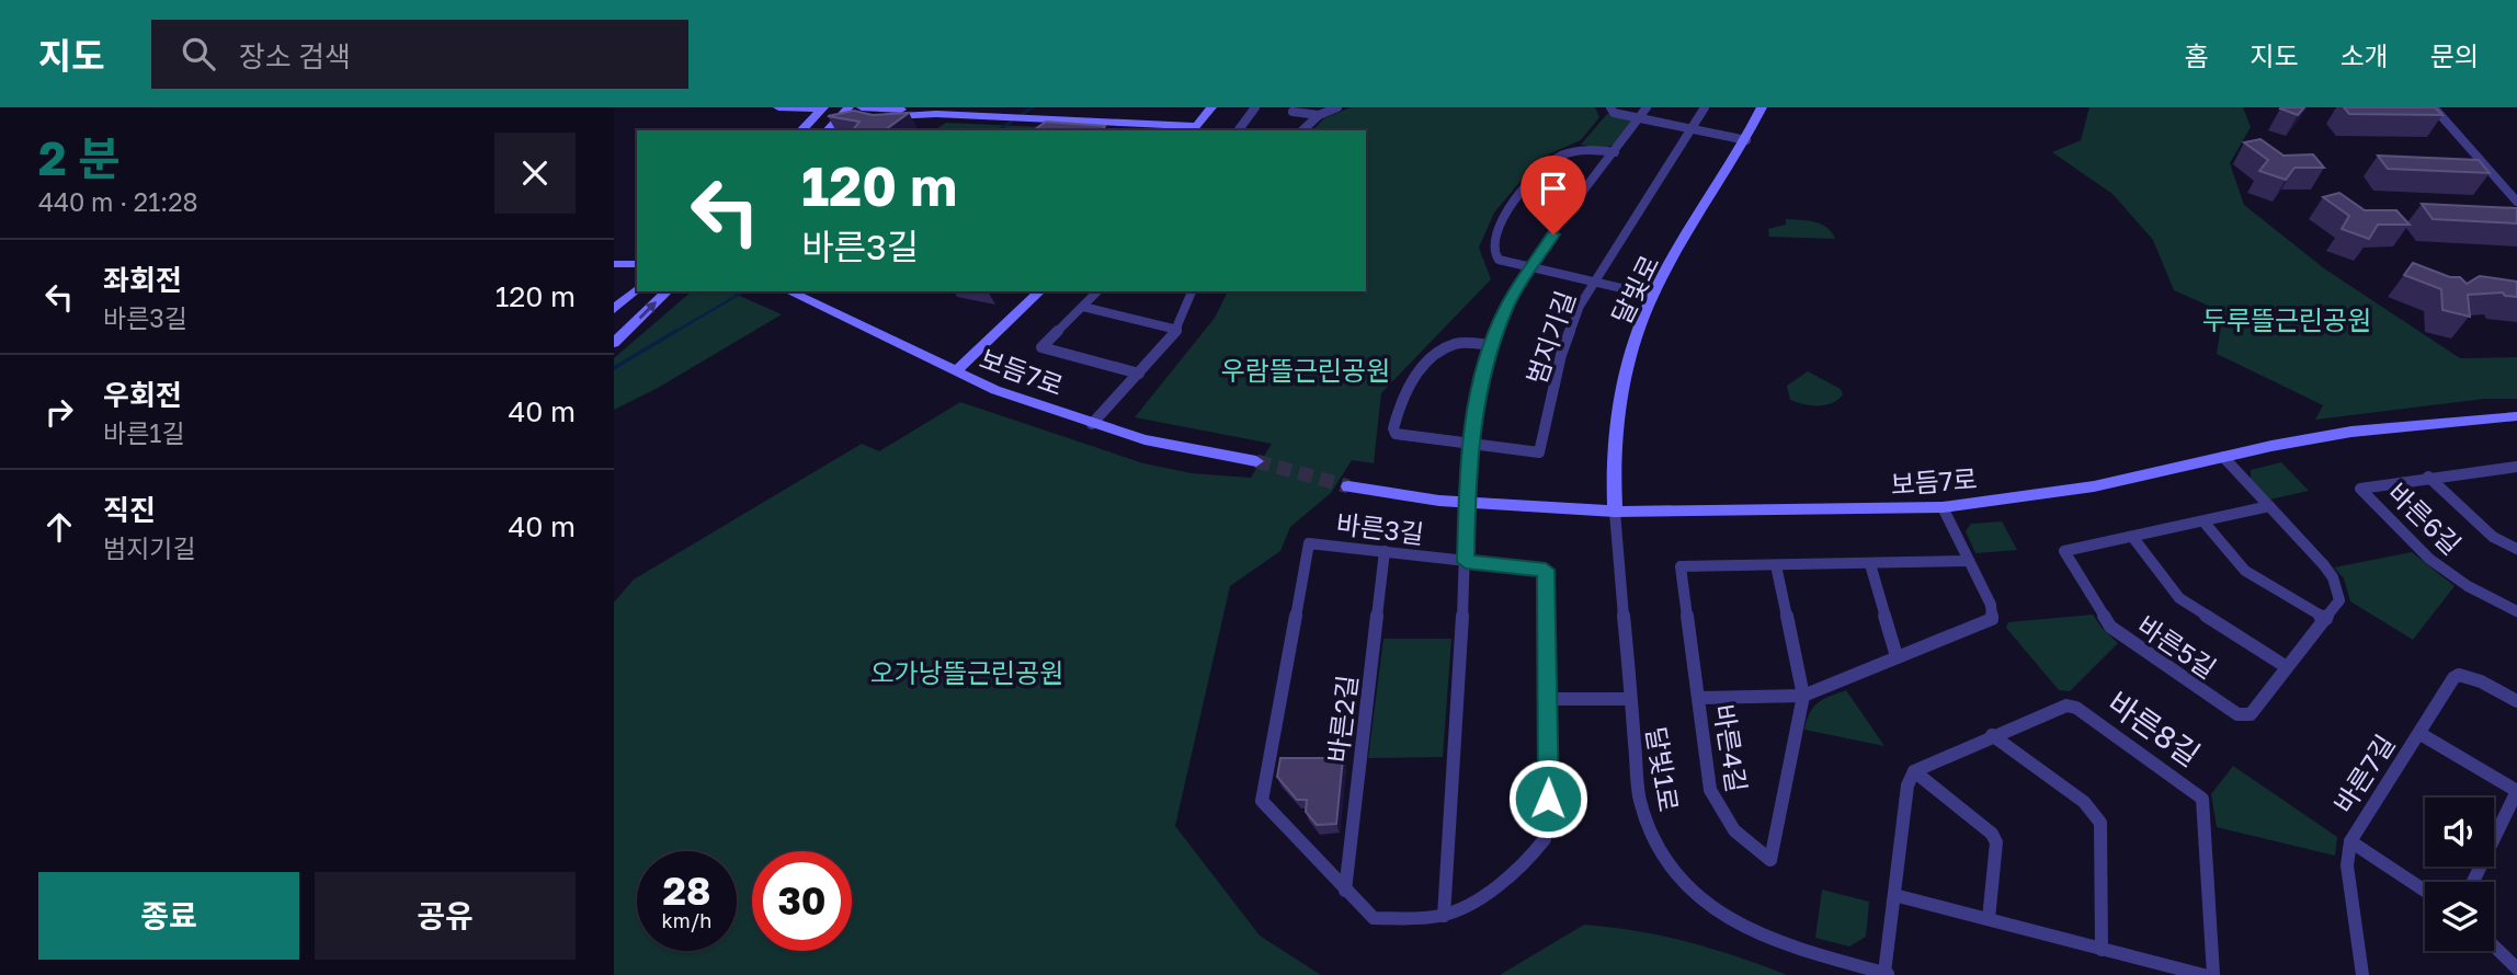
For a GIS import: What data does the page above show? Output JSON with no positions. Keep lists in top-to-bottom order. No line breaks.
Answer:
{"streets":{"street":["달빛로","범지기길","보듬7로","바른6길","바른3길","바른5길","바른2길","바른8길","바른4길","달빛1로","바른7길"]},"crossings":[["달빛로","보듬7로"],["달빛로","달빛1로"],["범지기길","보듬7로"],["범지기길","바른3길"],["보듬7로","바른5길"],["보듬7로","달빛1로"],["바른3길","바른2길"]],"parks":["두루뜰근린공원","우람뜰근린공원","오가낭뜰근린공원"],"page":{"header":"지도","search":"장소 검색","nav":["홈","지도","소개","문의"],"heading":["2 분","440 m · 21:28"],"turn":["120 m","바른3길"],"list":[{"name":"좌회전","note":"바른3길","value":"120 m"},{"name":"우회전","note":"바른1길","value":"40 m"},{"name":"직진","note":"범지기길","value":"40 m"}],"speed":"28 km/h","limit":"30","buttons":["종료","공유"]}}
